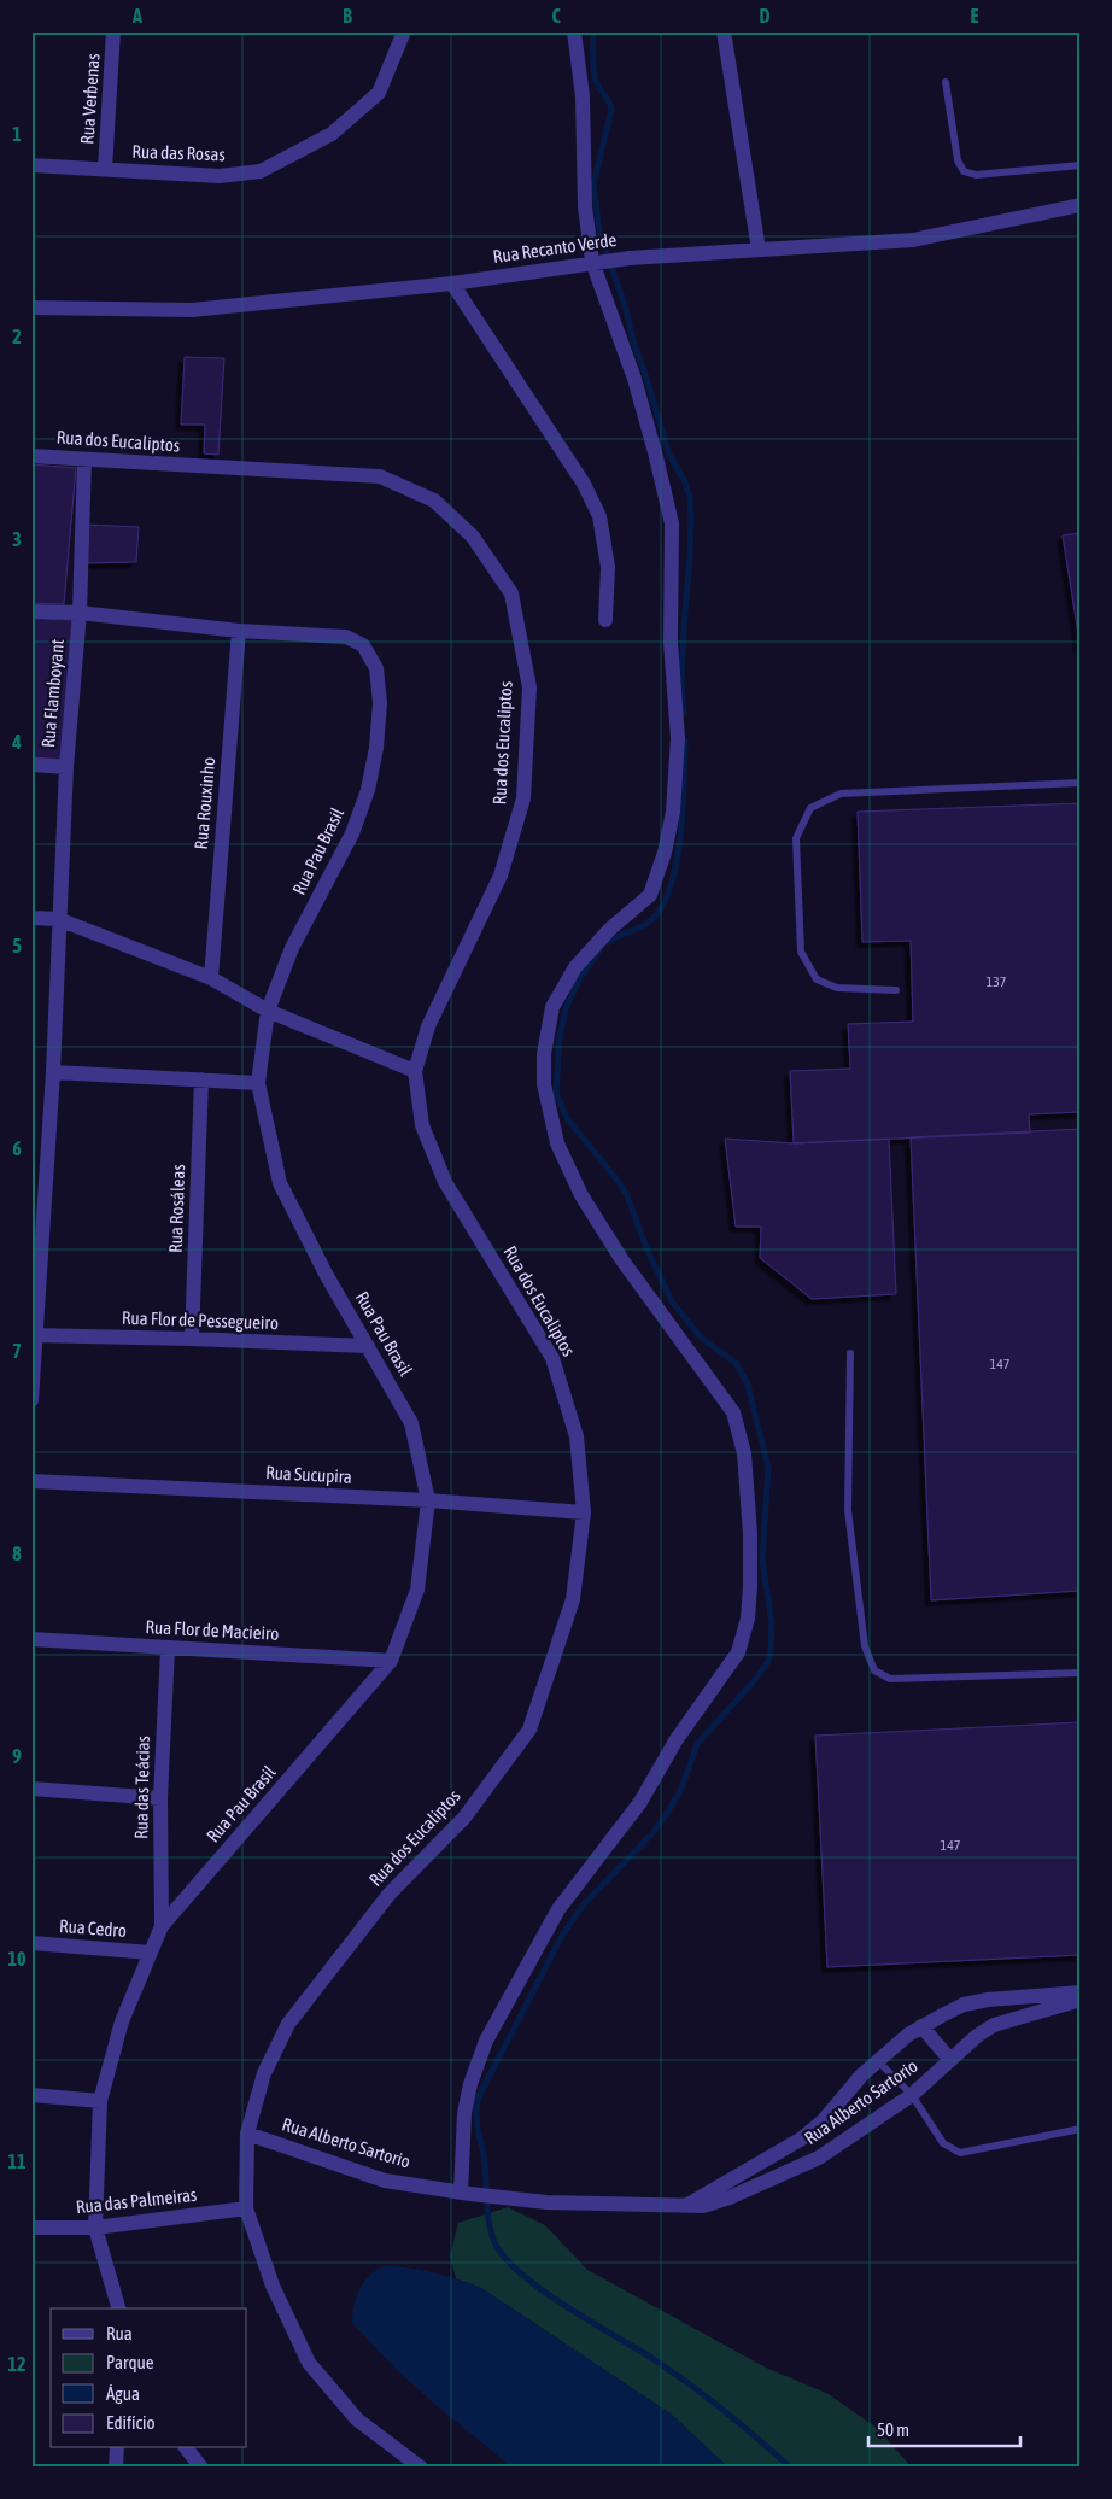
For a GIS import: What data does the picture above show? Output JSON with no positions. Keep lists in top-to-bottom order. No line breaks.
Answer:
{"streets":{"street":["Rua Verbenas","Rua das Rosas","Rua Recanto Verde","Rua dos Eucaliptos","Rua Flamboyant","Rua Rouxinho","Rua Pau Brasil","Rua Rosáleas","Rua Flor de Pessegueiro","Rua Sucupira","Rua Flor de Macieiro","Rua das Teácias","Rua Cedro","Rua Alberto Sartorio","Rua das Palmeiras"]},"crossings":[["Rua Verbenas","Rua das Rosas"],["Rua dos Eucaliptos","Rua Flamboyant"],["Rua dos Eucaliptos","Rua Sucupira"],["Rua dos Eucaliptos","Rua Alberto Sartorio"],["Rua dos Eucaliptos","Rua das Palmeiras"],["Rua Flamboyant","Rua Pau Brasil"],["Rua Flamboyant","Rua Flor de Pessegueiro"],["Rua Rouxinho","Rua Pau Brasil"],["Rua Pau Brasil","Rua Flor de Pessegueiro"],["Rua Pau Brasil","Rua Sucupira"],["Rua Pau Brasil","Rua Flor de Macieiro"],["Rua Pau Brasil","Rua das Teácias"],["Rua Pau Brasil","Rua Cedro"],["Rua Pau Brasil","Rua das Palmeiras"],["Rua Rosáleas","Rua Flor de Pessegueiro"],["Rua Flor de Macieiro","Rua das Teácias"]],"house_numbers":["137","147","147"],"legend":["Rua","Parque","Água","Edifício"],"scale_bar":"50 m","grid":{"columns":["A","B","C","D","E"],"rows":["1","2","3","4","5","6","7","8","9","10","11","12"]}}
